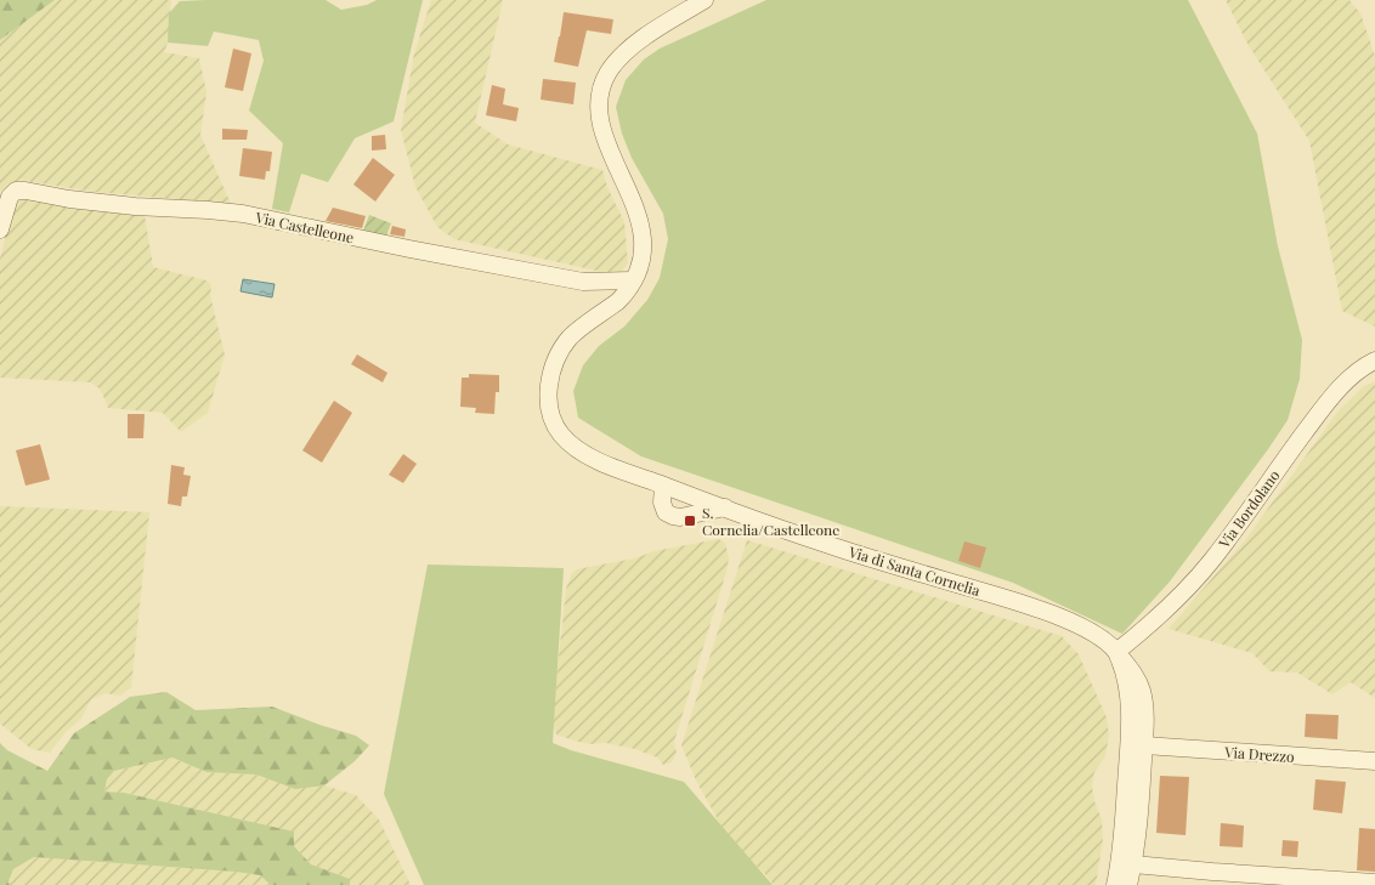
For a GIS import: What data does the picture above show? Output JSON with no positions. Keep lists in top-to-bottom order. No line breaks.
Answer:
{"streets":{"street":["Via Castelleone","Via Bordolano","Via di Santa Cornelia","Via Drezzo"]},"crossings":[["Via Castelleone","Via di Santa Cornelia"],["Via Bordolano","Via di Santa Cornelia"],["Via di Santa Cornelia","Via Drezzo"]],"places":{"transit":["S. Cornelia/Castelleone"]}}
